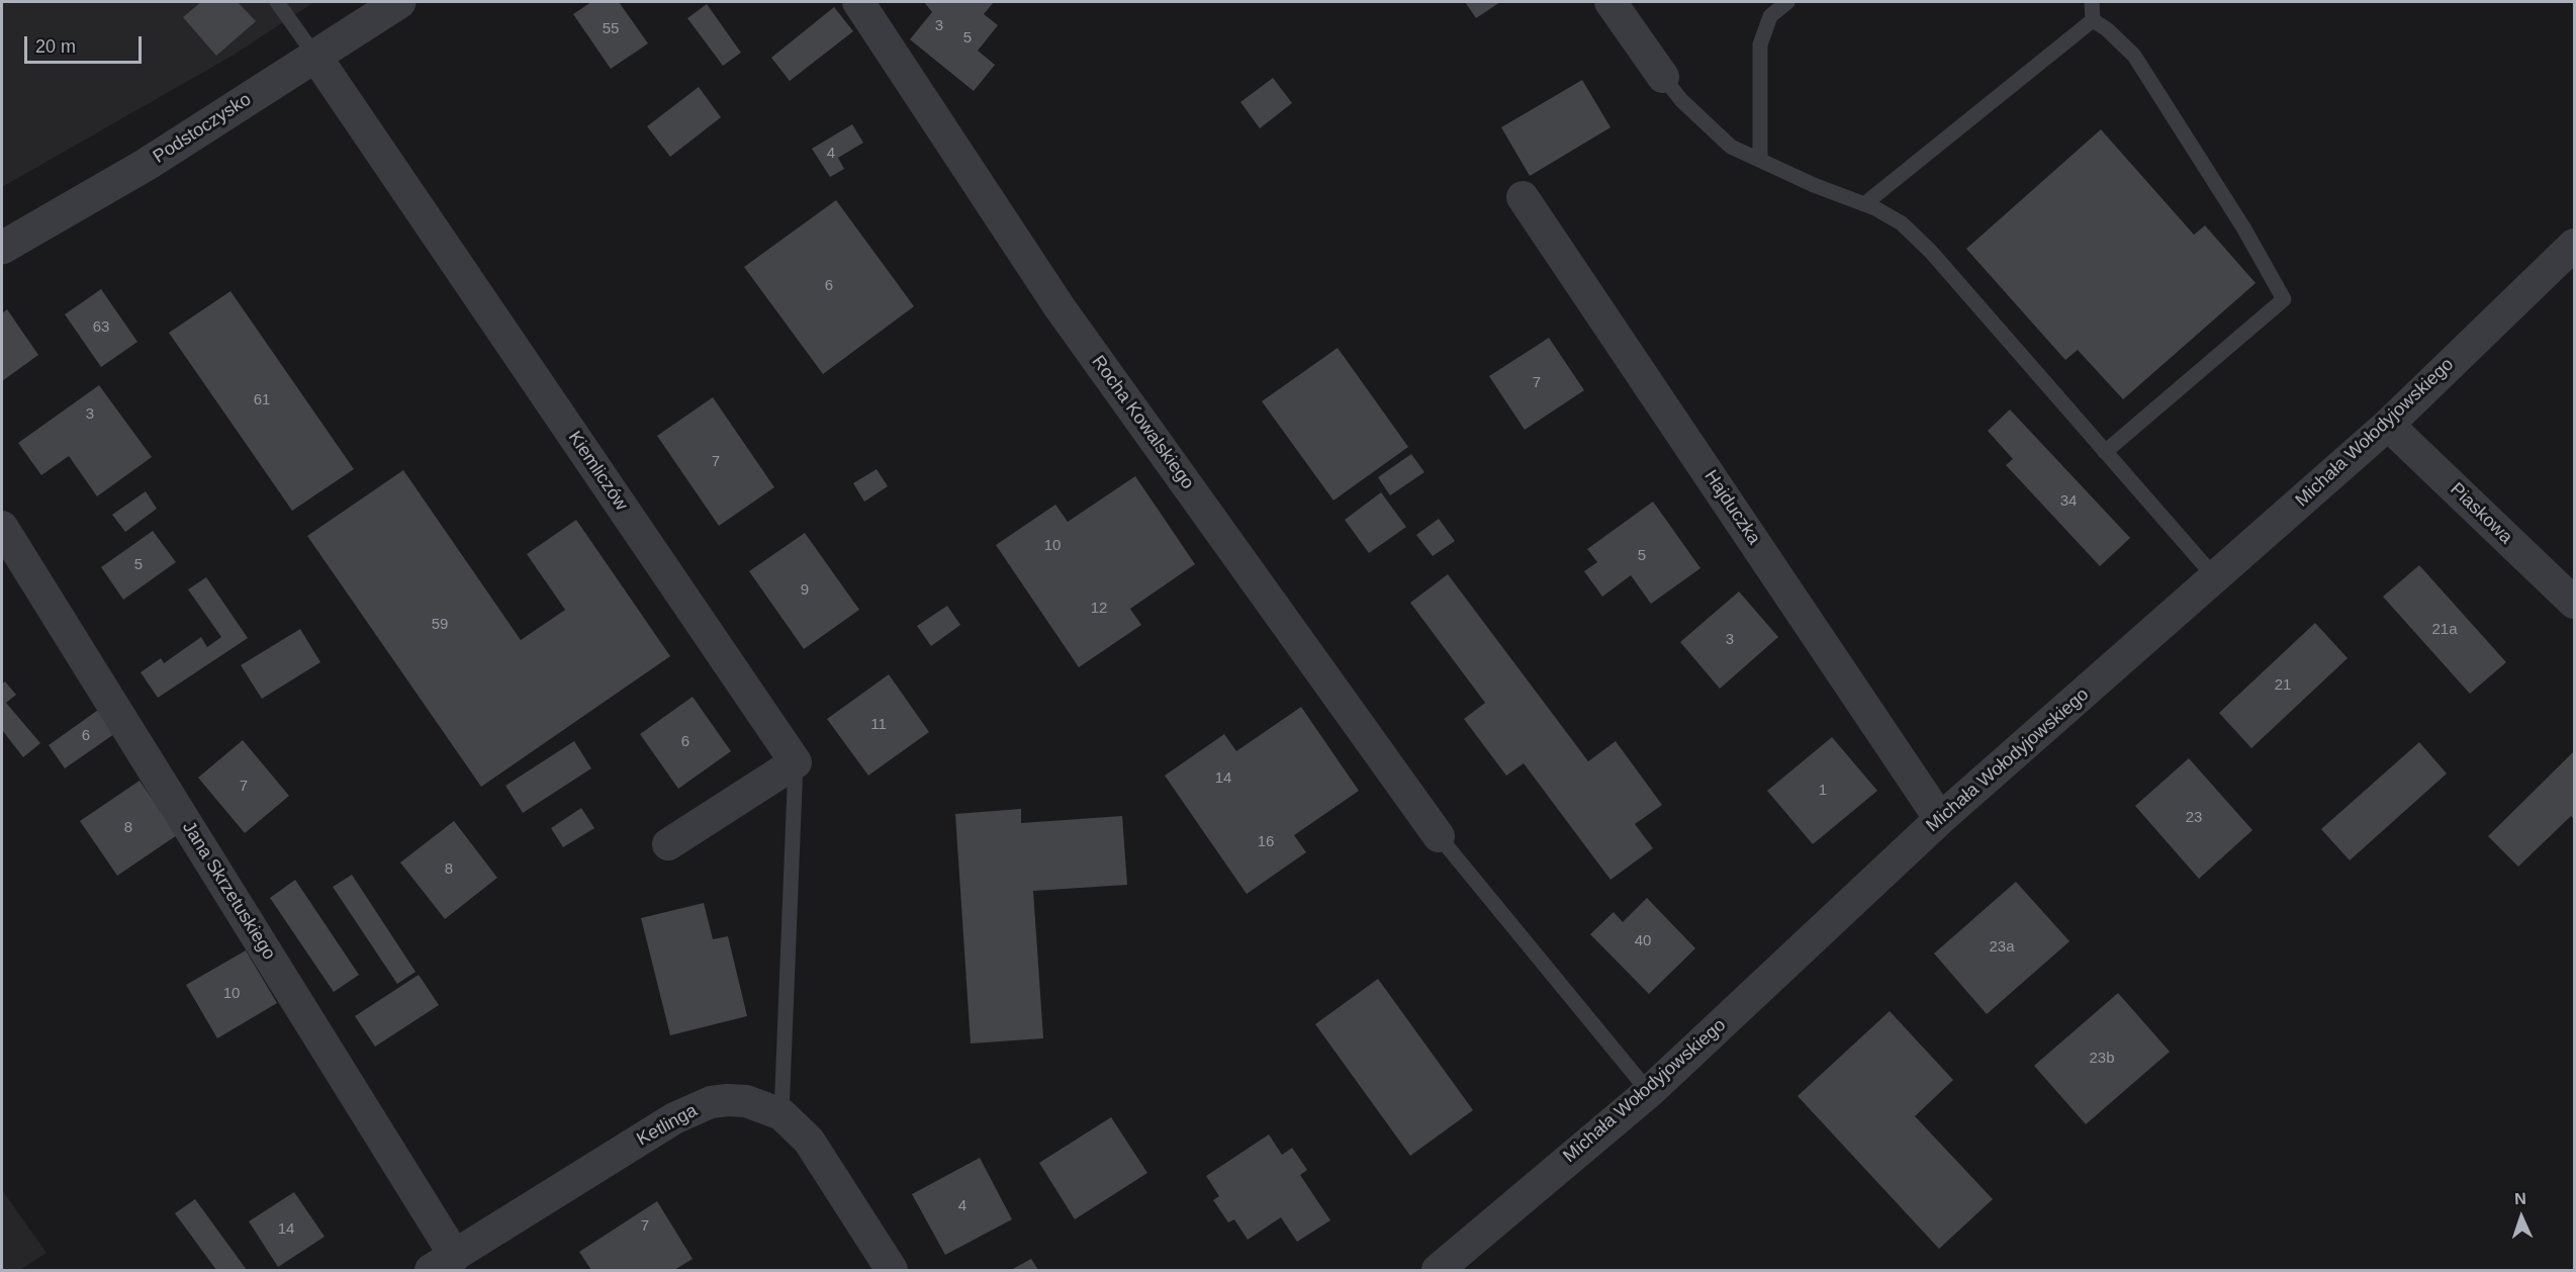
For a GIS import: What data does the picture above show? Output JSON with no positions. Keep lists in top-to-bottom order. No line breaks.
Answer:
{"streets":{"street":["Podstoczysko","Rocha Kowalskiego","Michała Wołodyjowskiego","Kiemliczów","Hajduczka","Piaskowa","Jana Skrzetuskiego","Ketlinga"]},"crossings":[["Podstoczysko","Kiemliczów"],["Michała Wołodyjowskiego","Hajduczka"],["Michała Wołodyjowskiego","Piaskowa"],["Jana Skrzetuskiego","Ketlinga"]],"house_numbers":["3","55","5","4","6","63","7","61","3","7","34","10","5","5","9","12","59","21a","3","21","11","6","6","14","7","1","23","8","16","8","40","23a","10","23b","4","7","14"],"scale_bar":"20 m","north":"top"}
